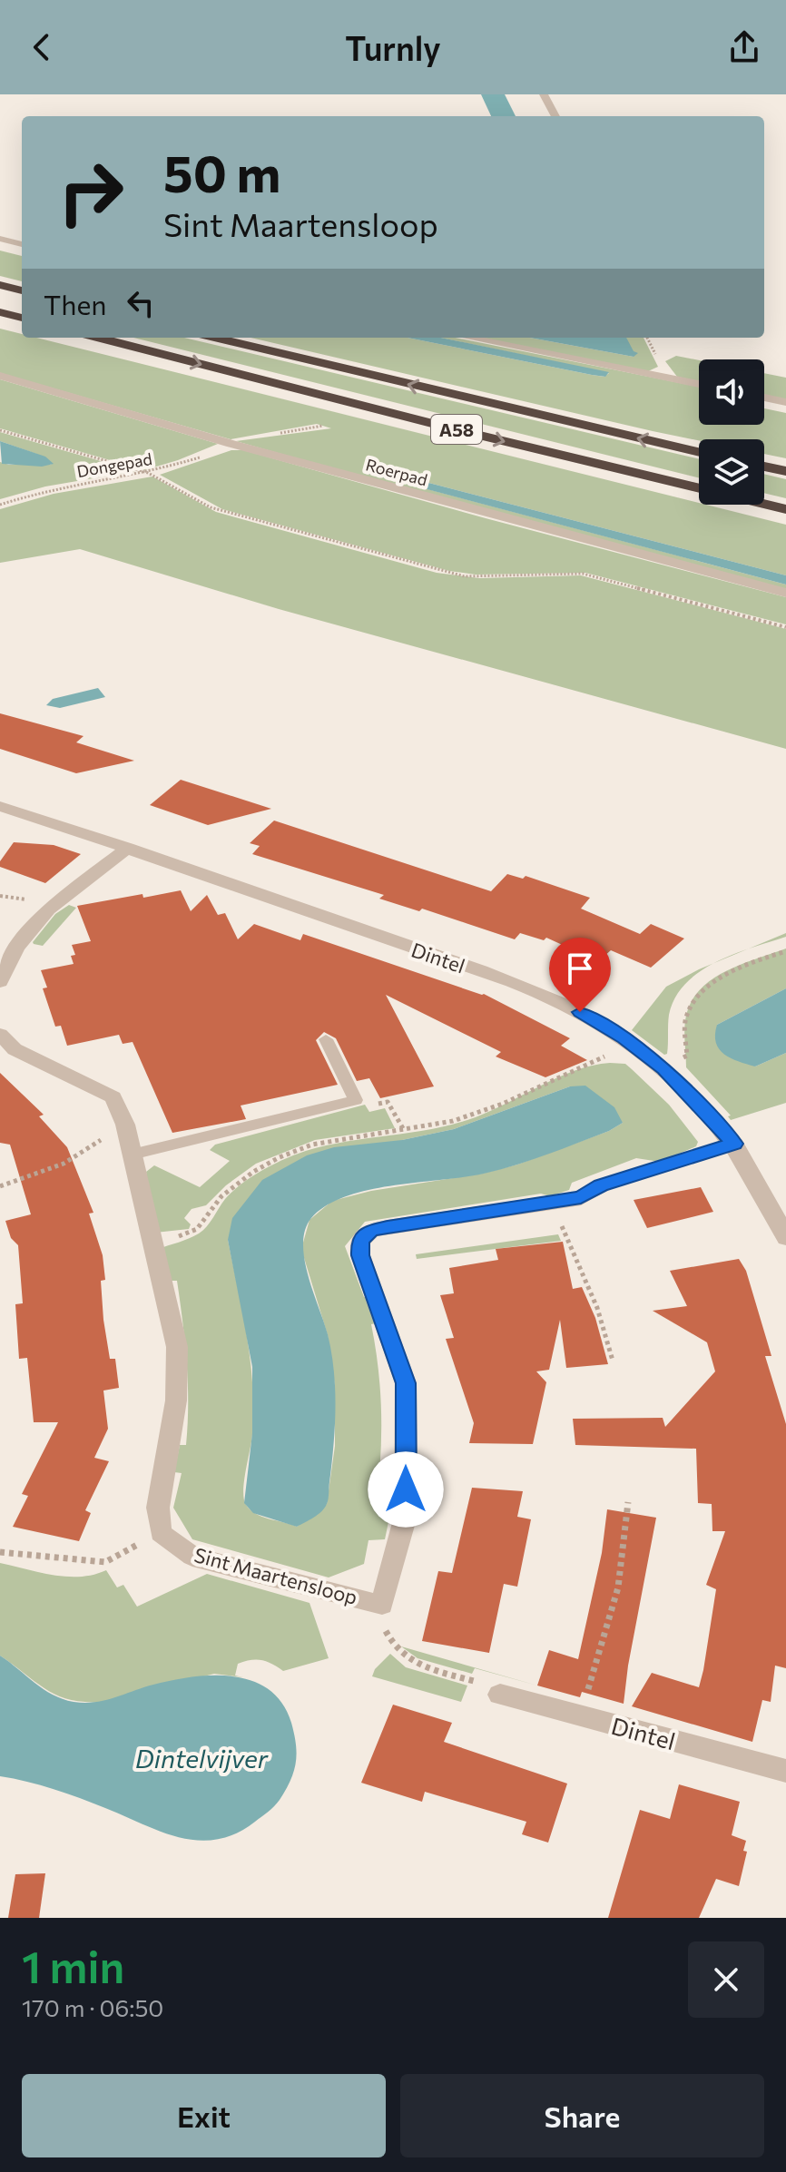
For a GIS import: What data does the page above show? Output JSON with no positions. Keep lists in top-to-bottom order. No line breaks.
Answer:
{"streets":{"highway":["A58"],"street":["Roerpad","Dintel","Sint Maartensloop"],"path":["Dongepad"]},"crossings":[["Dongepad","Roerpad"],["Dintel","Sint Maartensloop"]],"water":["Dintelvijver"],"page":{"header":"Turnly","turn":["50 m","Sint Maartensloop"],"then":"Then","heading":["1 min","170 m · 06:50"],"buttons":["Exit","Share"]}}
